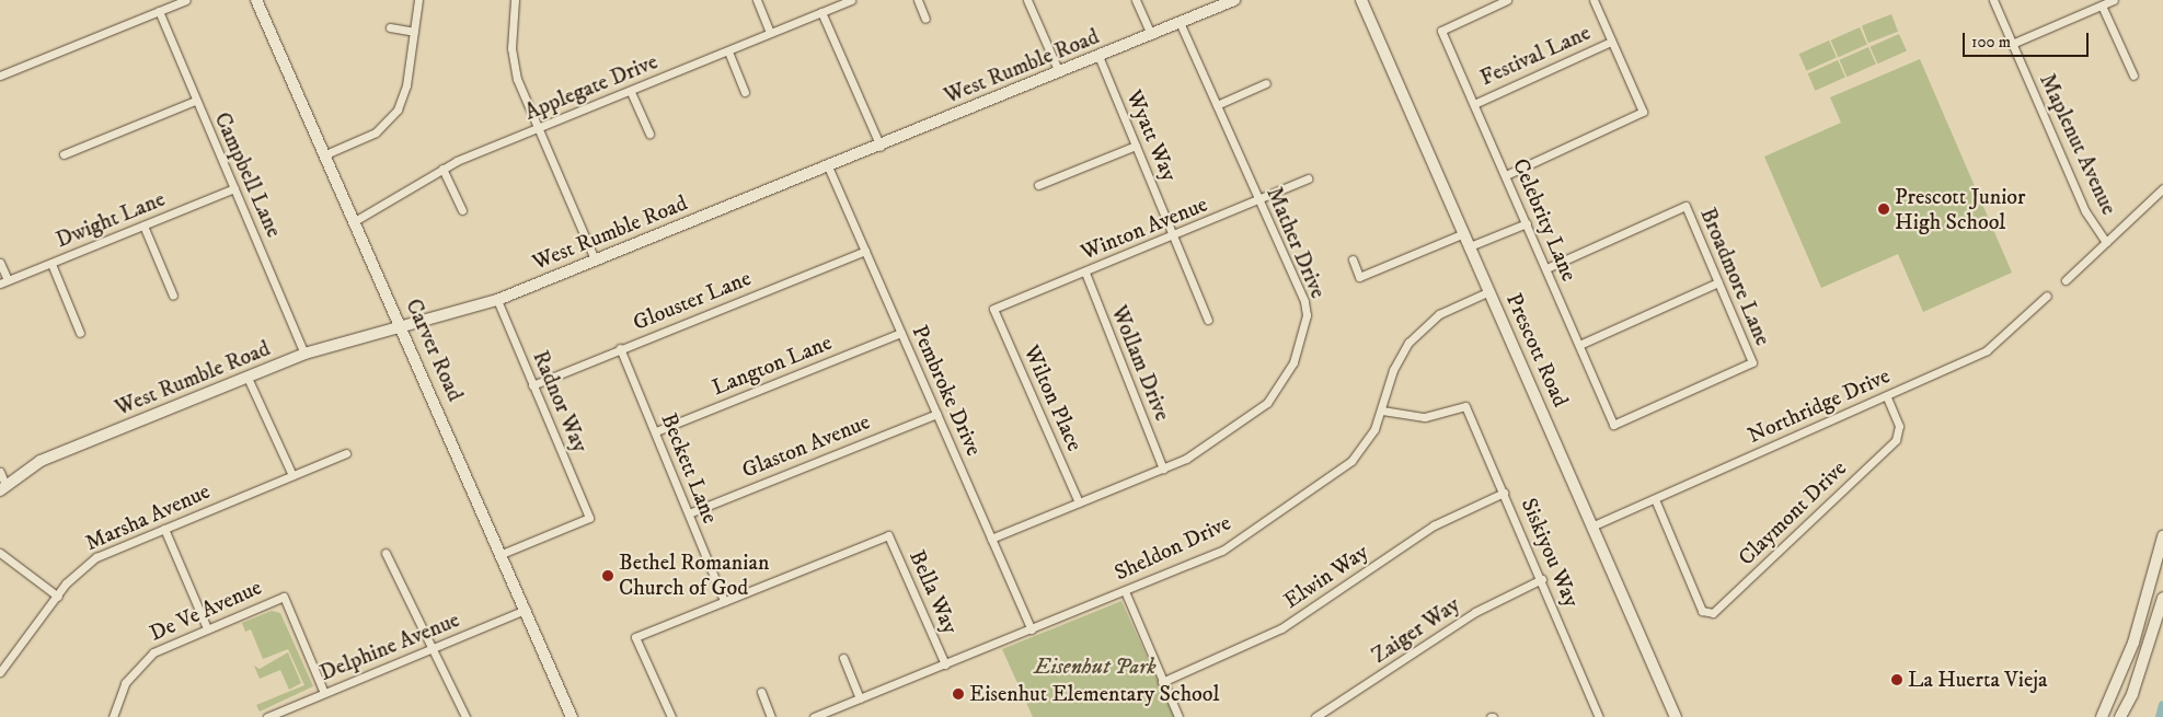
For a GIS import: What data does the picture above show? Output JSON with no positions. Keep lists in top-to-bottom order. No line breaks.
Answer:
{"streets":{"street":["Festival Lane","West Rumble Road","Applegate Drive","Wyatt Way","Maplenut Avenue","Campbell Lane","Dwight Lane","Celebrity Lane","Winton Avenue","Mather Drive","Broadmore Lane","Glouster Lane","Carver Road","Prescott Road","Wollam Drive","Langton Lane","Pembroke Drive","Wilton Place","Radnor Way","Northridge Drive","Glaston Avenue","Beckett Lane","Claymont Drive","Marsha Avenue","Sheldon Drive","Siskiyou Way","Elwin Way","Bella Way","De Ve Avenue","Zaiger Way","Delphine Avenue"]},"crossings":[["Festival Lane","Celebrity Lane"],["West Rumble Road","Wyatt Way"],["West Rumble Road","Campbell Lane"],["West Rumble Road","Mather Drive"],["West Rumble Road","Carver Road"],["West Rumble Road","Pembroke Drive"],["West Rumble Road","Radnor Way"],["Applegate Drive","Carver Road"],["Wyatt Way","Winton Avenue"],["Campbell Lane","Dwight Lane"],["Celebrity Lane","Broadmore Lane"],["Winton Avenue","Mather Drive"],["Winton Avenue","Wollam Drive"],["Winton Avenue","Wilton Place"],["Mather Drive","Wollam Drive"],["Mather Drive","Pembroke Drive"],["Mather Drive","Wilton Place"],["Glouster Lane","Pembroke Drive"],["Glouster Lane","Radnor Way"],["Glouster Lane","Beckett Lane"],["Carver Road","Radnor Way"],["Carver Road","Delphine Avenue"],["Prescott Road","Northridge Drive"],["Prescott Road","Sheldon Drive"],["Langton Lane","Pembroke Drive"],["Langton Lane","Beckett Lane"],["Pembroke Drive","Glaston Avenue"],["Pembroke Drive","Sheldon Drive"],["Northridge Drive","Claymont Drive"],["Glaston Avenue","Beckett Lane"],["Beckett Lane","Bella Way"],["Sheldon Drive","Siskiyou Way"],["Sheldon Drive","Bella Way"],["Siskiyou Way","Elwin Way"],["Siskiyou Way","Zaiger Way"],["De Ve Avenue","Delphine Avenue"]],"parks":["Eisenhut Park"],"places":["Prescott Junior High School","Bethel Romanian Church of God","La Huerta Vieja","Eisenhut Elementary School"],"scale_bar":"100 m"}
